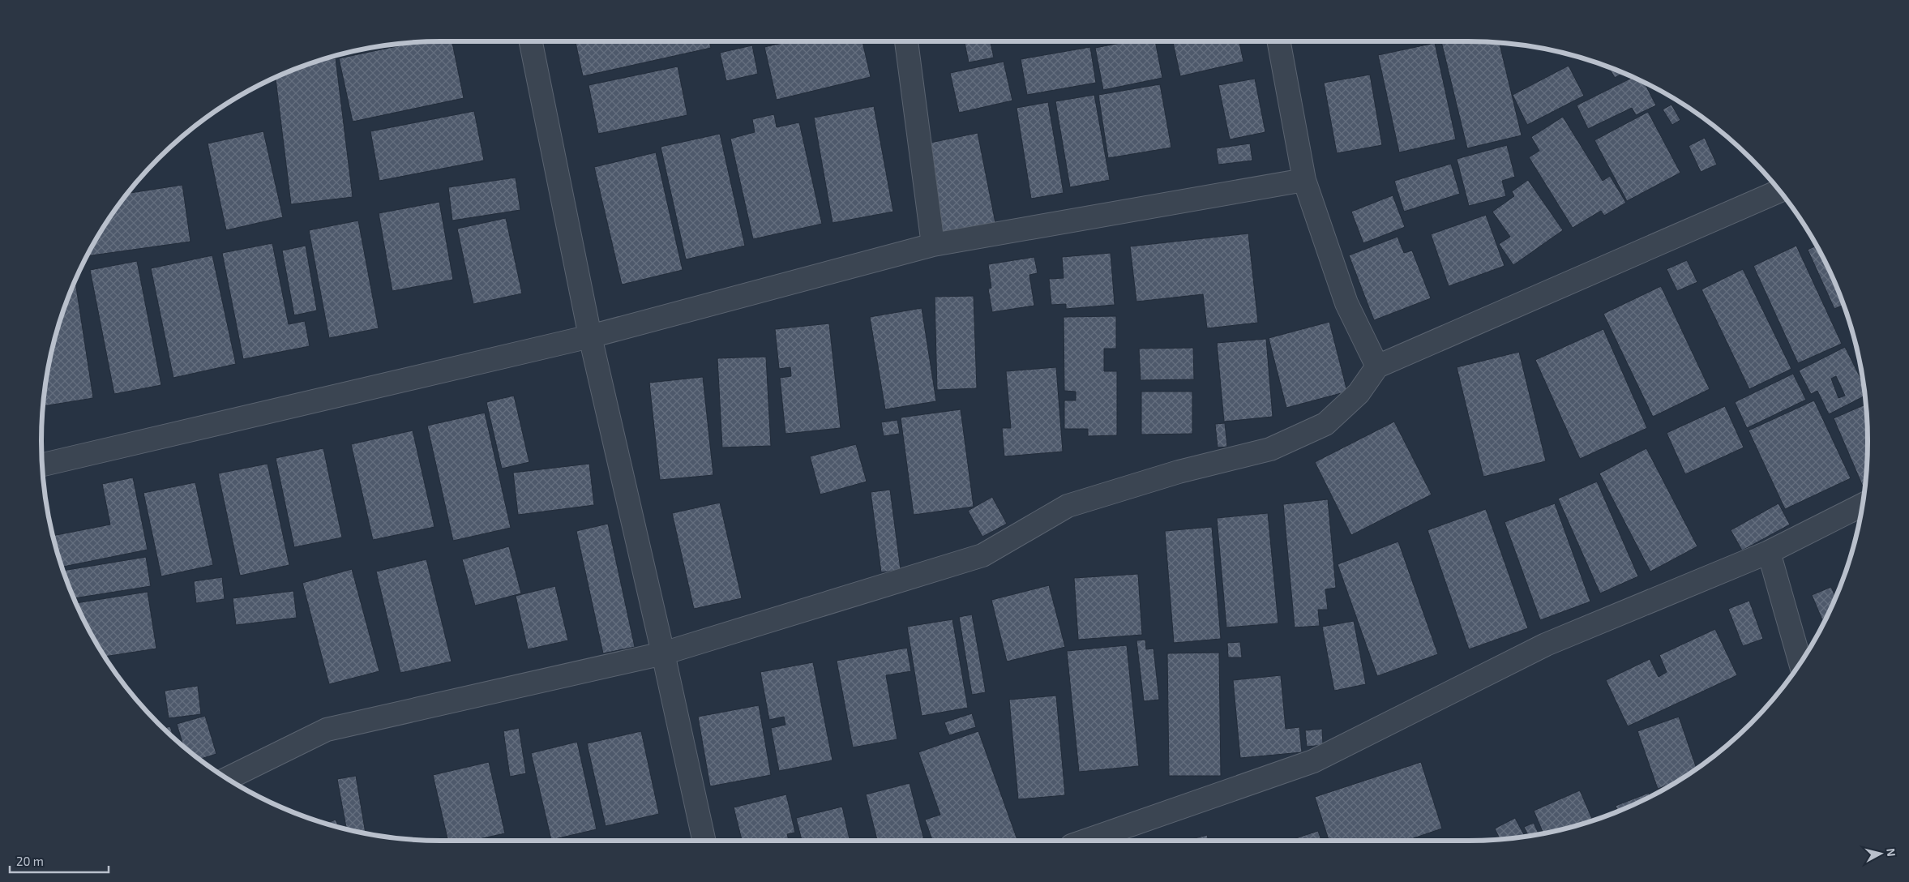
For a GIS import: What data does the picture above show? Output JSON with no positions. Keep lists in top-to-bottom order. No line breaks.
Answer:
{"scale_bar":"20 m","north":"right"}
